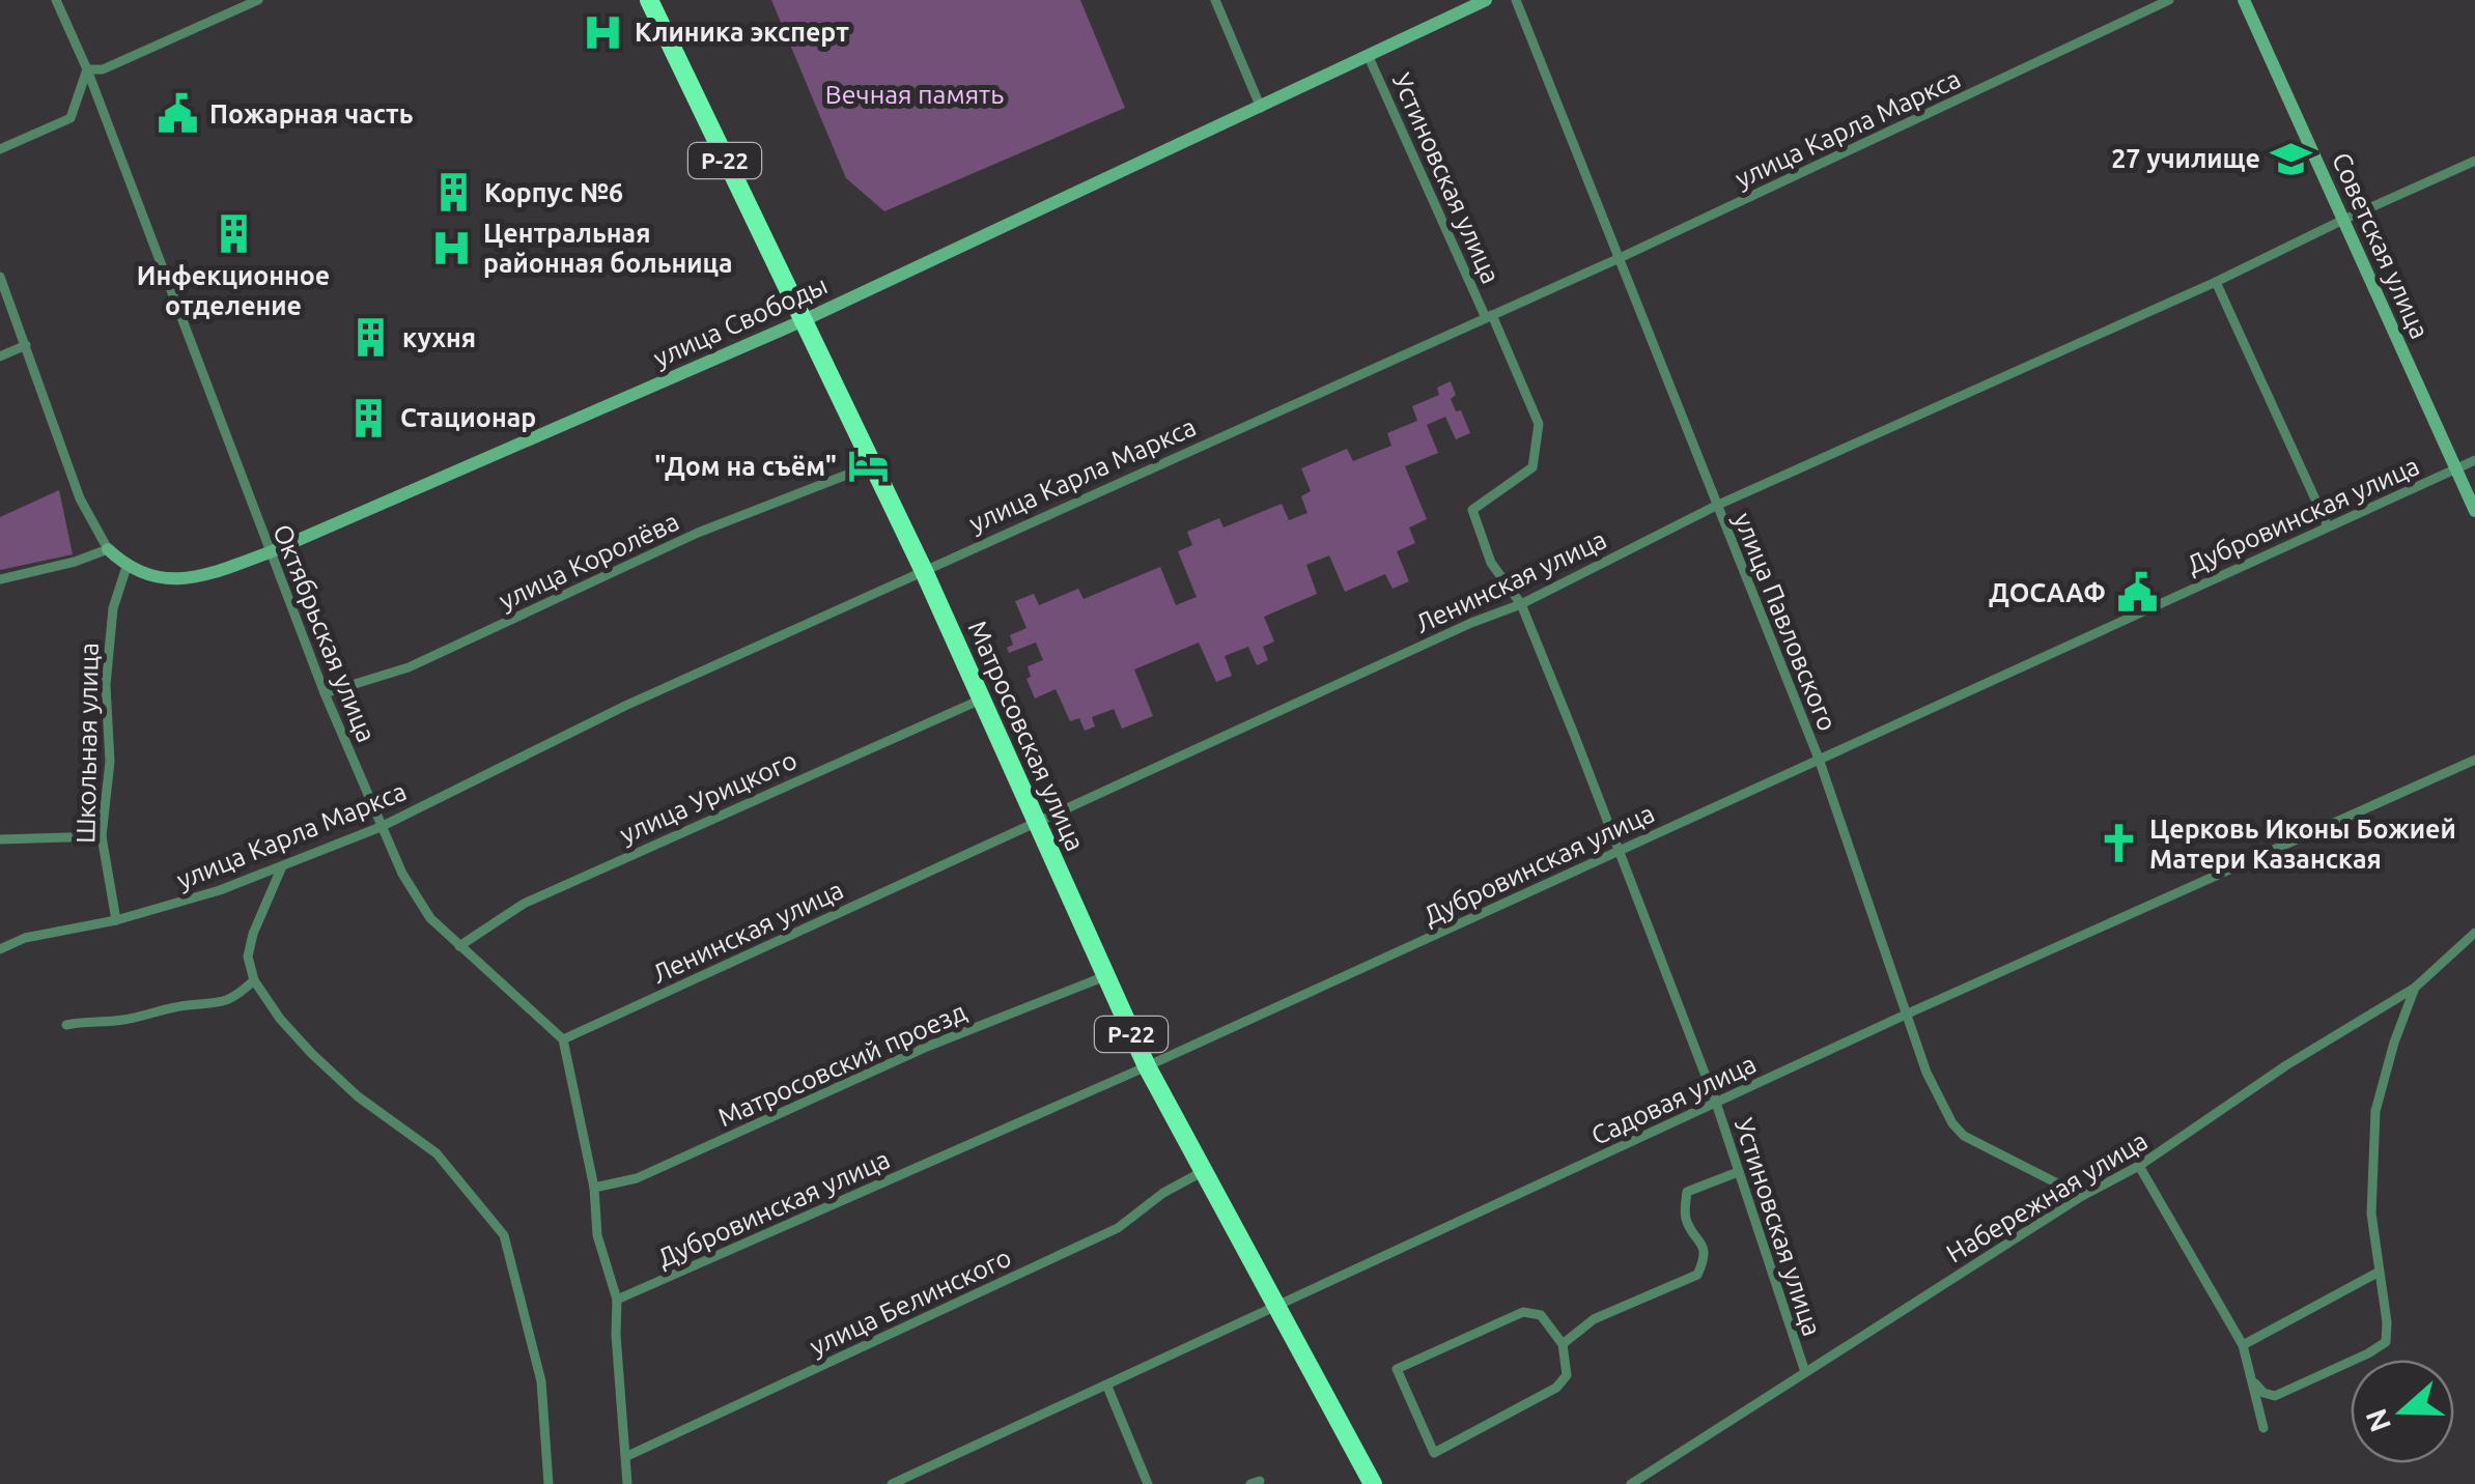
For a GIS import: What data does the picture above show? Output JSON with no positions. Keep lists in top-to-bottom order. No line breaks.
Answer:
{"streets":{"highway":["Р-22","Матросовская улица"],"street":["улица Карла Маркса","Устиновская улица","Советская улица","улица Свободы","Дубровинская улица","улица Королёва","Ленинская улица","улица Павловского","Октябрьская улица","Школьная улица","улица Урицкого","Матросовский проезд","Садовая улица","Набережная улица","улица Белинского"]},"crossings":[["улица Карла Маркса","Устиновская улица"],["улица Карла Маркса","улица Павловского"],["улица Карла Маркса","Октябрьская улица"],["улица Карла Маркса","Матросовская улица"],["улица Карла Маркса","Школьная улица"],["Устиновская улица","улица Свободы"],["Устиновская улица","Дубровинская улица"],["Устиновская улица","Ленинская улица"],["Устиновская улица","Садовая улица"],["Устиновская улица","Набережная улица"],["Советская улица","Дубровинская улица"],["Советская улица","Ленинская улица"],["улица Свободы","Октябрьская улица"],["улица Свободы","Матросовская улица"],["улица Свободы","Школьная улица"],["Дубровинская улица","улица Павловского"],["Дубровинская улица","Матросовская улица"],["улица Королёва","Октябрьская улица"],["улица Королёва","Матросовская улица"],["Ленинская улица","улица Павловского"],["Ленинская улица","Октябрьская улица"],["Ленинская улица","Матросовская улица"],["улица Павловского","Садовая улица"],["улица Павловского","Набережная улица"],["Октябрьская улица","улица Урицкого"],["Матросовская улица","улица Урицкого"],["Матросовская улица","Матросовский проезд"],["Матросовская улица","Садовая улица"],["Матросовская улица","улица Белинского"]],"parks":["Вечная память"],"places":{"hospital":["Клиника эксперт","Центральная районная больница"],"public building":["Пожарная часть","ДОСААФ"],"school or university":["27 училище"],"building":["Корпус №6","Инфекционное отделение","кухня","Стационар"],"hotel":["\"Дом на съём\""],"church":["Церковь Иконы Божией Матери Казанская"]},"north":"left"}
